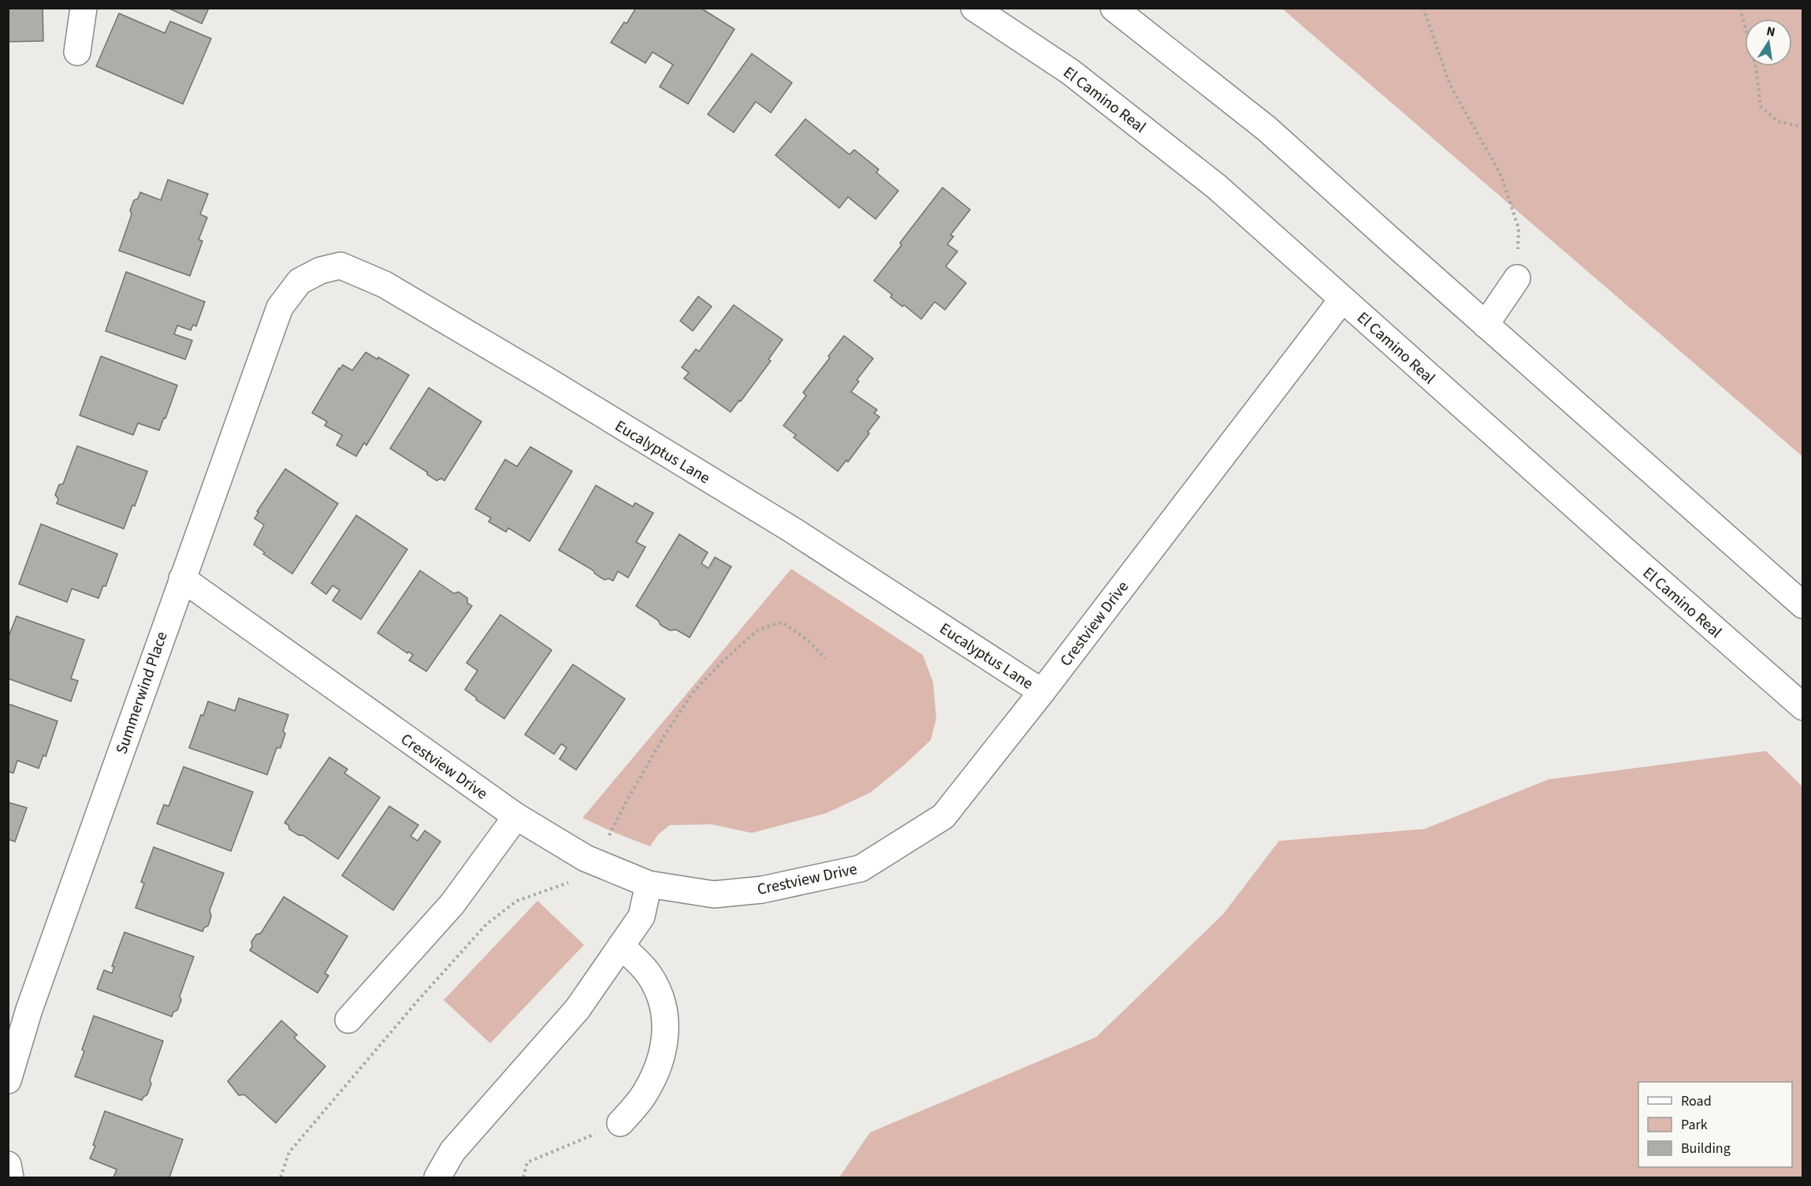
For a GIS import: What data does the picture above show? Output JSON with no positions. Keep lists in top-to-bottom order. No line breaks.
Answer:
{"streets":{"street":["El Camino Real","Eucalyptus Lane","Crestview Drive","Summerwind Place"]},"crossings":[["El Camino Real","Crestview Drive"],["Eucalyptus Lane","Crestview Drive"],["Eucalyptus Lane","Summerwind Place"],["Crestview Drive","Summerwind Place"]],"legend":["Road","Park","Building"],"north":"top"}
